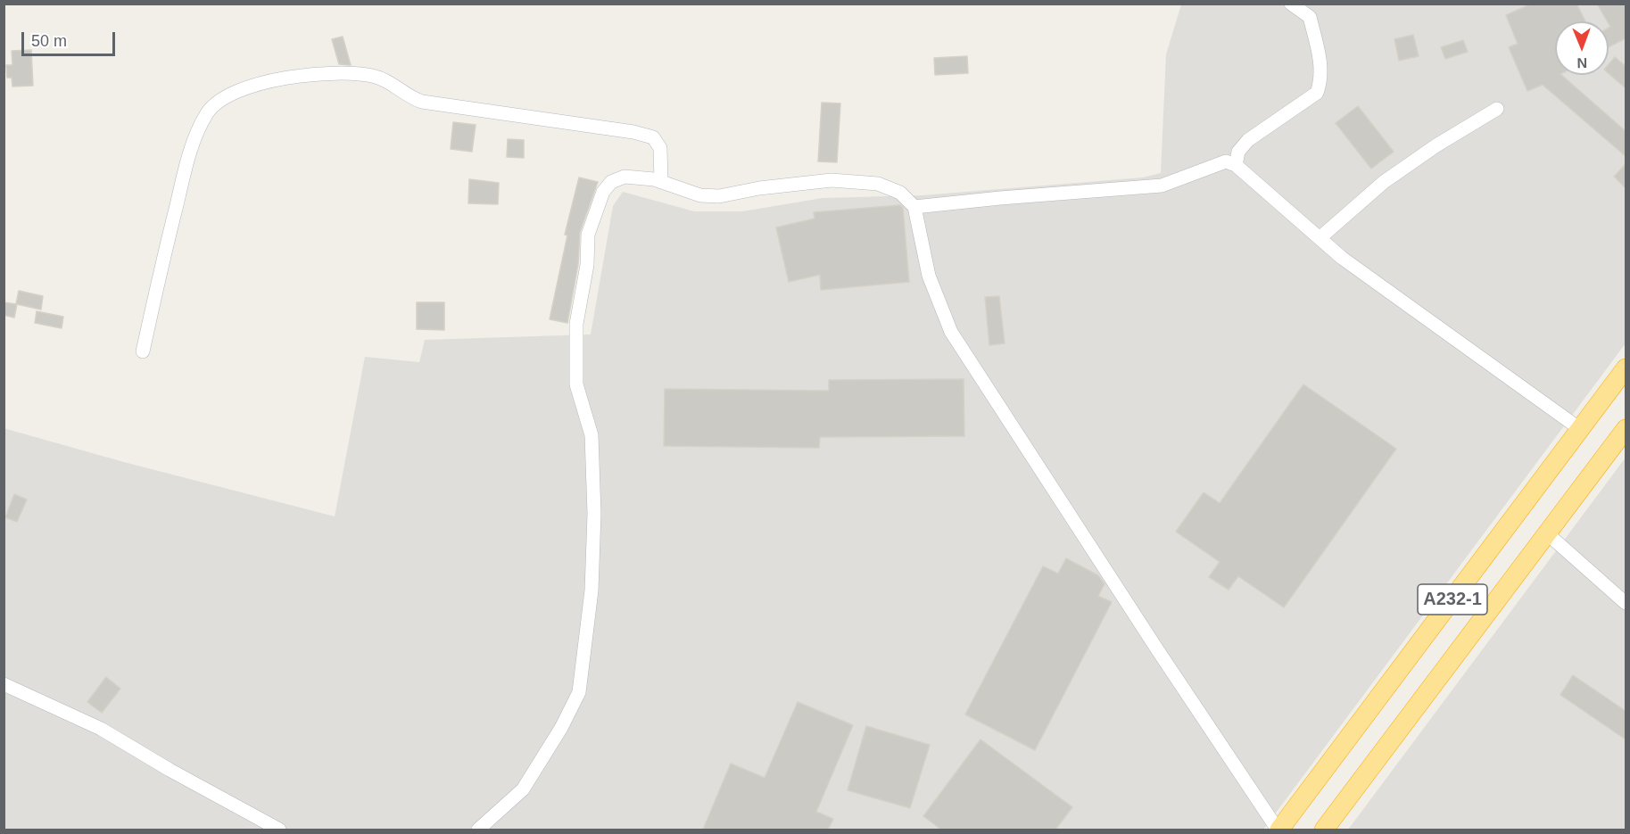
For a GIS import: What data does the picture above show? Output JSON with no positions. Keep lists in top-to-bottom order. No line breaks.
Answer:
{"streets":{"highway":["A232-1"]},"scale_bar":"50 m","north":"bottom"}
